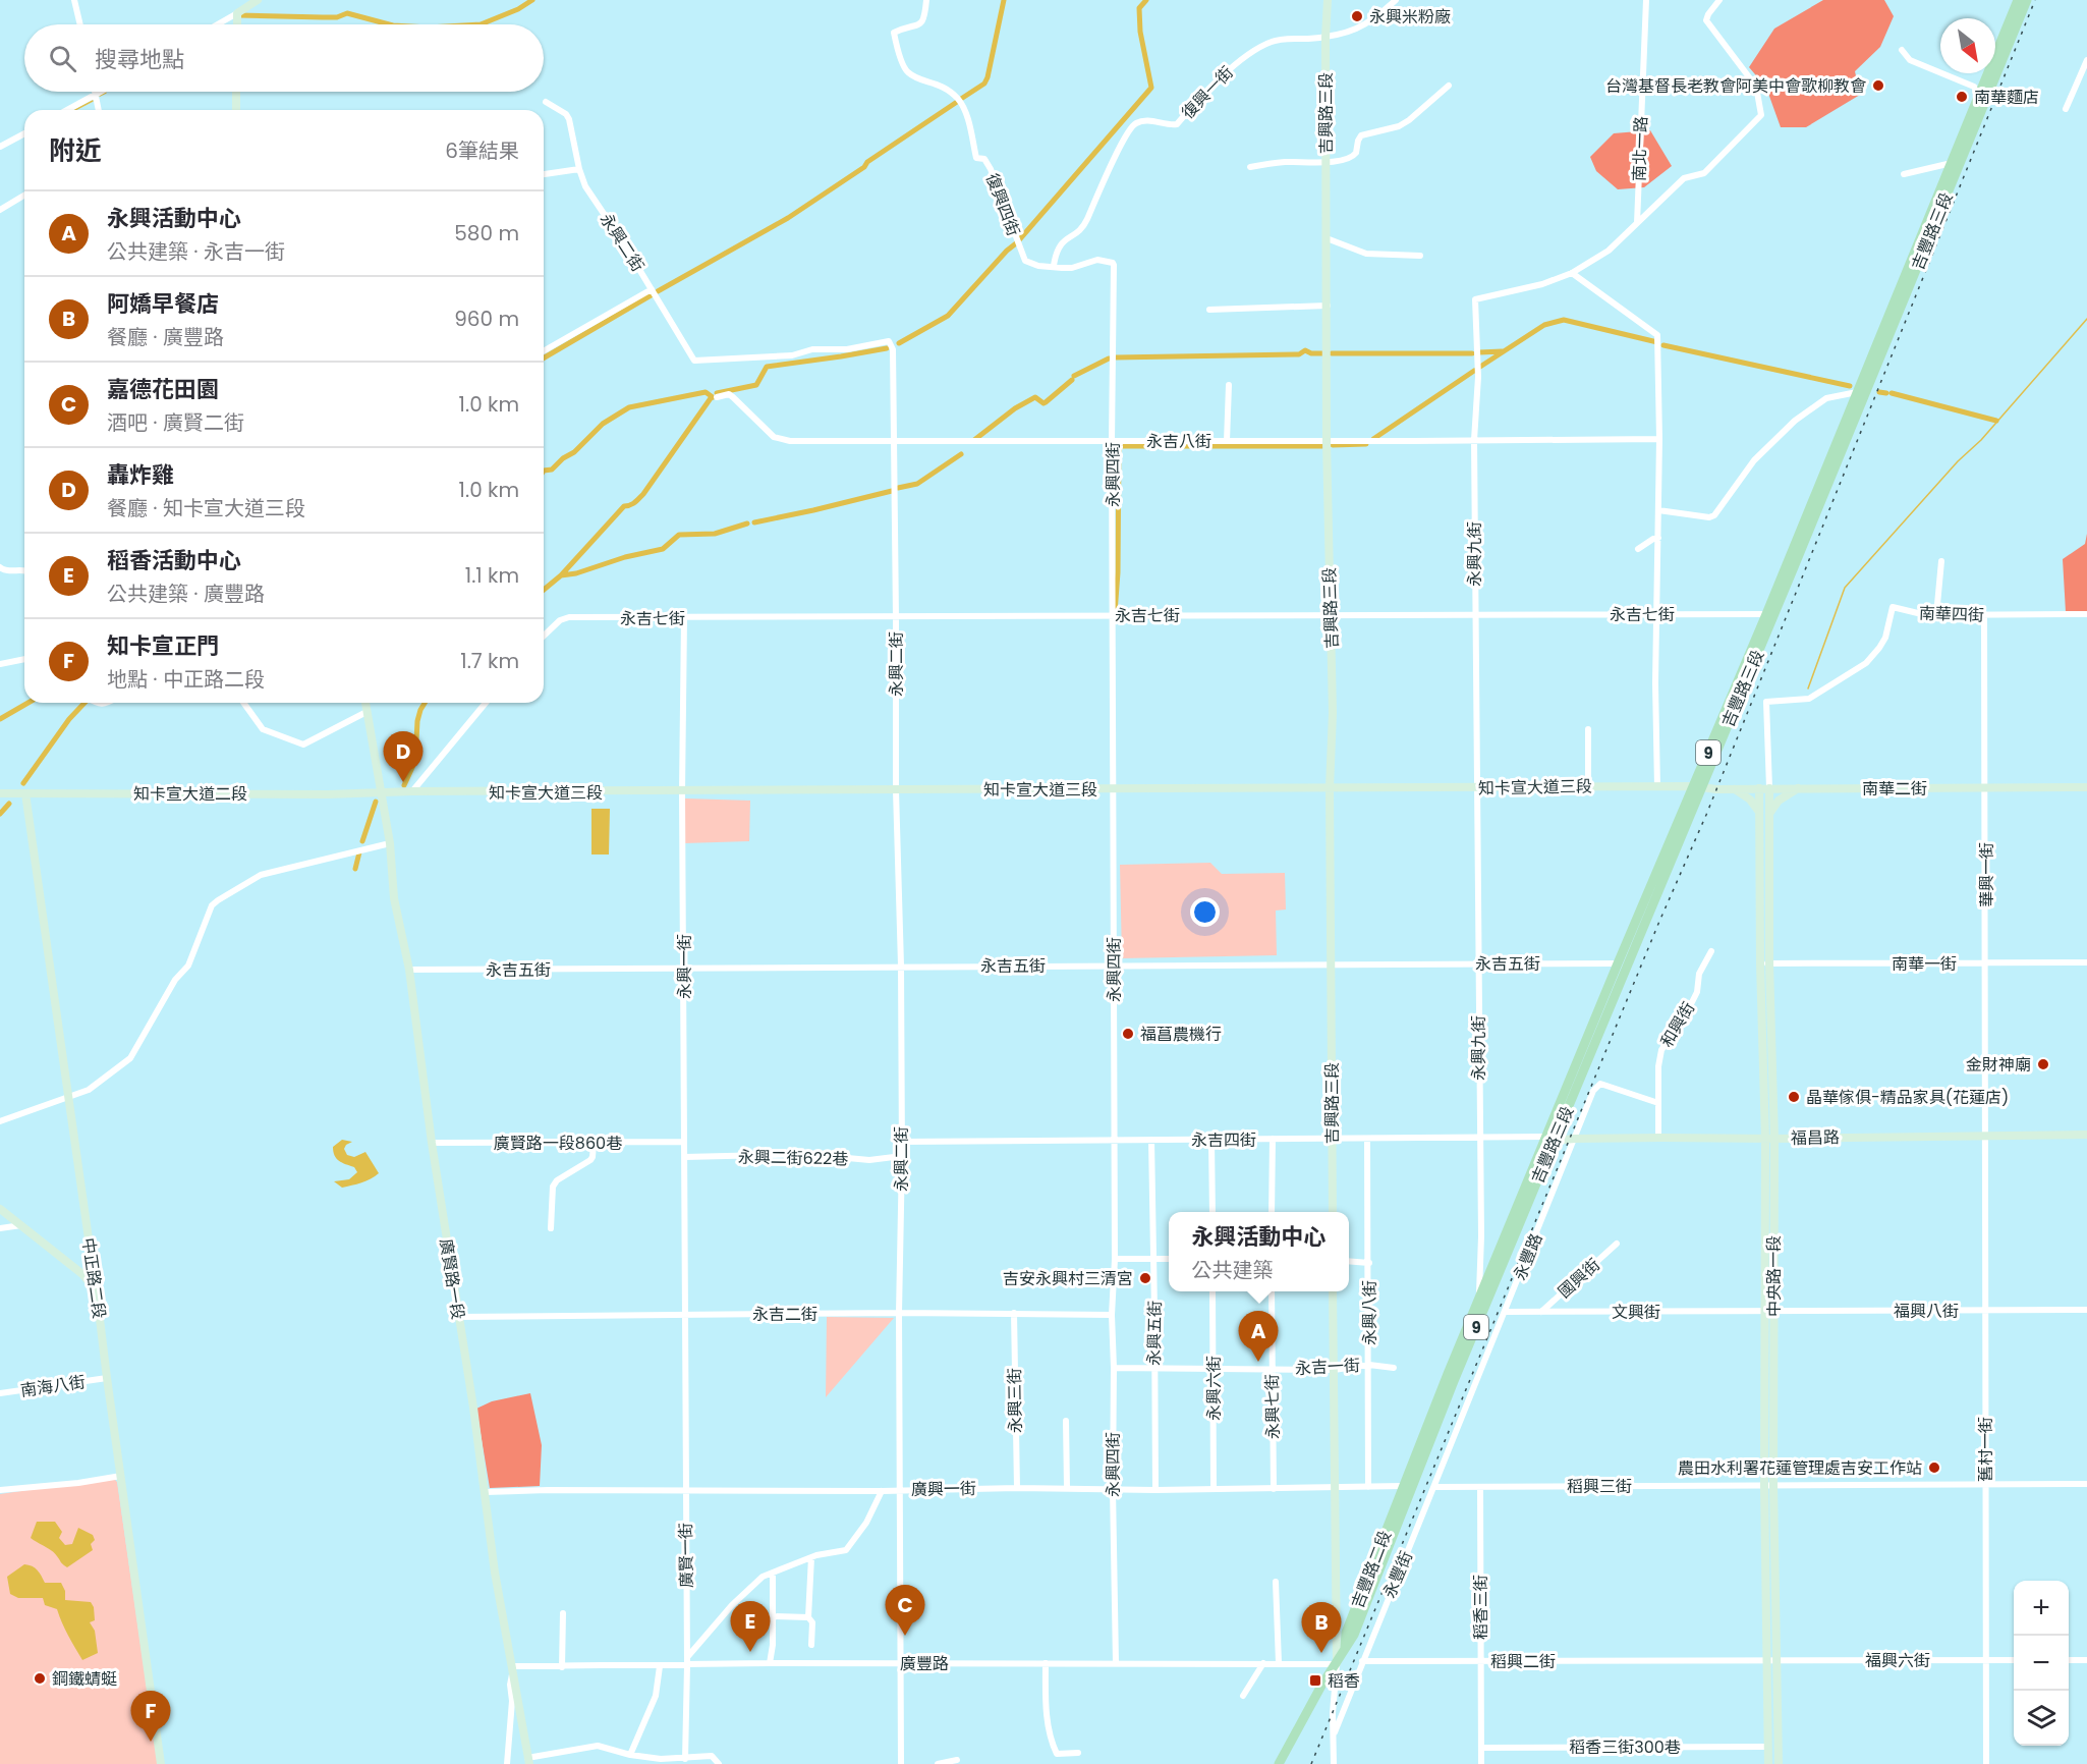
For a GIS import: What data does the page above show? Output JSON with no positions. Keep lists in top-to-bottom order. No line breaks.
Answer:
{"streets":{"main road":["吉豐路三段","9","吉豐路二段"],"street":["復興一街","吉興路三段","南北一路","復興四街","永興二街","永吉八街","永興四街","永興九街","永吉七街","南華四街","知卡宣大道三段","南華二街","知卡宣大道二段","華興一街","永吉五街","南華一街","永興一街","和興街","福昌路","永吉四街","廣賢路一段860巷","永興二街622巷","永豐路","中央路一段","中正路二段","國興街","廣賢路一段","福興八街","文興街","永興八街","永吉二街","永興五街","永吉一街","南海八街","永興六街","永興三街","永興七街","舊村一街","稻興三街","廣興一街","廣賢一街","永豐街","稻香三街","福興六街","稻興二街","廣豐路","稻香三街300巷"]},"crossings":[["復興一街","吉興路三段"],["復興一街","復興四街"],["吉興路三段","永吉八街"],["吉興路三段","永吉七街"],["吉興路三段","知卡宣大道三段"],["吉興路三段","永吉五街"],["吉興路三段","永吉四街"],["南北一路","永興九街"],["復興四街","永興四街"],["吉豐路三段","永興九街"],["吉豐路三段","永吉七街"],["吉豐路三段","9"],["吉豐路三段","知卡宣大道三段"],["吉豐路三段","南華二街"],["吉豐路三段","永吉五街"],["吉豐路三段","福昌路"],["吉豐路三段","永吉四街"],["吉豐路三段","廣興一街"],["吉豐路三段","吉豐路二段"],["永興二街","永吉八街"],["永興二街","永吉七街"],["永興二街","知卡宣大道三段"],["永興二街","永吉五街"],["永興二街","永吉四街"],["永興二街","永興二街622巷"],["永興二街","永吉二街"],["永興二街","廣興一街"],["永興二街","廣豐路"],["永吉八街","永興四街"],["永吉八街","永興九街"],["永興四街","永吉七街"],["永興四街","知卡宣大道三段"],["永興四街","永吉五街"],["永興四街","永吉四街"],["永興四街","永吉二街"],["永興四街","永吉一街"],["永興四街","廣興一街"],["永興四街","廣豐路"],["永興九街","永吉七街"],["永興九街","知卡宣大道三段"],["永興九街","永吉五街"],["永興九街","永吉四街"],["永吉七街","永興一街"],["南華四街","南華二街"],["南華四街","華興一街"],["南華四街","中央路一段"],["知卡宣大道三段","南華二街"],["知卡宣大道三段","知卡宣大道二段"],["知卡宣大道三段","永興一街"],["知卡宣大道三段","廣賢路一段"],["南華二街","華興一街"],["南華二街","中央路一段"],["知卡宣大道二段","中正路二段"],["知卡宣大道二段","廣賢路一段"],["華興一街","南華一街"],["華興一街","福昌路"],["華興一街","舊村一街"],["永吉五街","永興一街"],["永吉五街","廣賢路一段"],["南華一街","中央路一段"],["永興一街","廣賢路一段860巷"],["永興一街","永興二街622巷"],["永興一街","永吉二街"],["永興一街","廣賢一街"],["和興街","福昌路"],["和興街","永豐路"],["福昌路","永吉四街"],["福昌路","永豐路"],["福昌路","中央路一段"],["福昌路","舊村一街"],["永吉四街","永興八街"],["永吉四街","永興五街"],["廣賢路一段860巷","廣賢路一段"],["永豐路","文興街"],["永豐路","稻興三街"],["永豐路","永豐街"],["中央路一段","福興八街"],["中央路一段","文興街"],["中央路一段","稻興三街"],["中央路一段","福興六街"],["中央路一段","稻興二街"],["中央路一段","稻香三街300巷"],["中正路二段","南海八街"],["國興街","文興街"],["廣賢路一段","永吉二街"],["廣賢路一段","廣興一街"],["廣賢路一段","廣豐路"],["福興八街","文興街"],["福興八街","舊村一街"],["永興八街","永吉一街"],["永興八街","廣興一街"],["永吉二街","永興三街"],["永吉二街","廣賢一街"],["永興五街","永吉一街"],["永興五街","廣興一街"],["永吉一街","永興六街"],["永吉一街","永興七街"],["永興六街","廣興一街"],["永興三街","廣興一街"],["永興七街","廣興一街"],["舊村一街","稻興三街"],["舊村一街","福興六街"],["稻興三街","永豐街"],["稻興三街","稻香三街"],["廣興一街","廣賢一街"],["廣興一街","吉豐路二段"],["廣賢一街","廣豐路"],["吉豐路二段","廣豐路"],["永豐街","稻興二街"],["稻香三街","稻興二街"],["稻香三街","稻香三街300巷"],["福興六街","稻興二街"]],"places":{"other":["永興米粉廠","台灣基督長老教會阿美中會歌柳教會","南華麵店","福菖農機行","金財神廟","晶華傢俱-精品家具(花蓮店)","吉安永興村三清宮","農田水利署花蓮管理處吉安工作站","鋼鐵蜻蜓"],"transit":["稻香"]},"north":"bottom right","page":{"search":"搜尋地點","heading":["附近","6筆結果"],"list":[{"mark":"A","name":"永興活動中心","note":"公共建築 · 永吉一街","value":"580 m"},{"mark":"B","name":"阿嬌早餐店","note":"餐廳 · 廣豐路","value":"960 m"},{"mark":"C","name":"嘉德花田園","note":"酒吧 · 廣賢二街","value":"1.0 km"},{"mark":"D","name":"轟炸雞","note":"餐廳 · 知卡宣大道三段","value":"1.0 km"},{"mark":"E","name":"稻香活動中心","note":"公共建築 · 廣豐路","value":"1.1 km"},{"mark":"F","name":"知卡宣正門","note":"地點 · 中正路二段","value":"1.7 km"}],"pins":["D","A","C","E","B","F"],"popup":["永興活動中心","公共建築"],"map_buttons":["+","−"]}}
